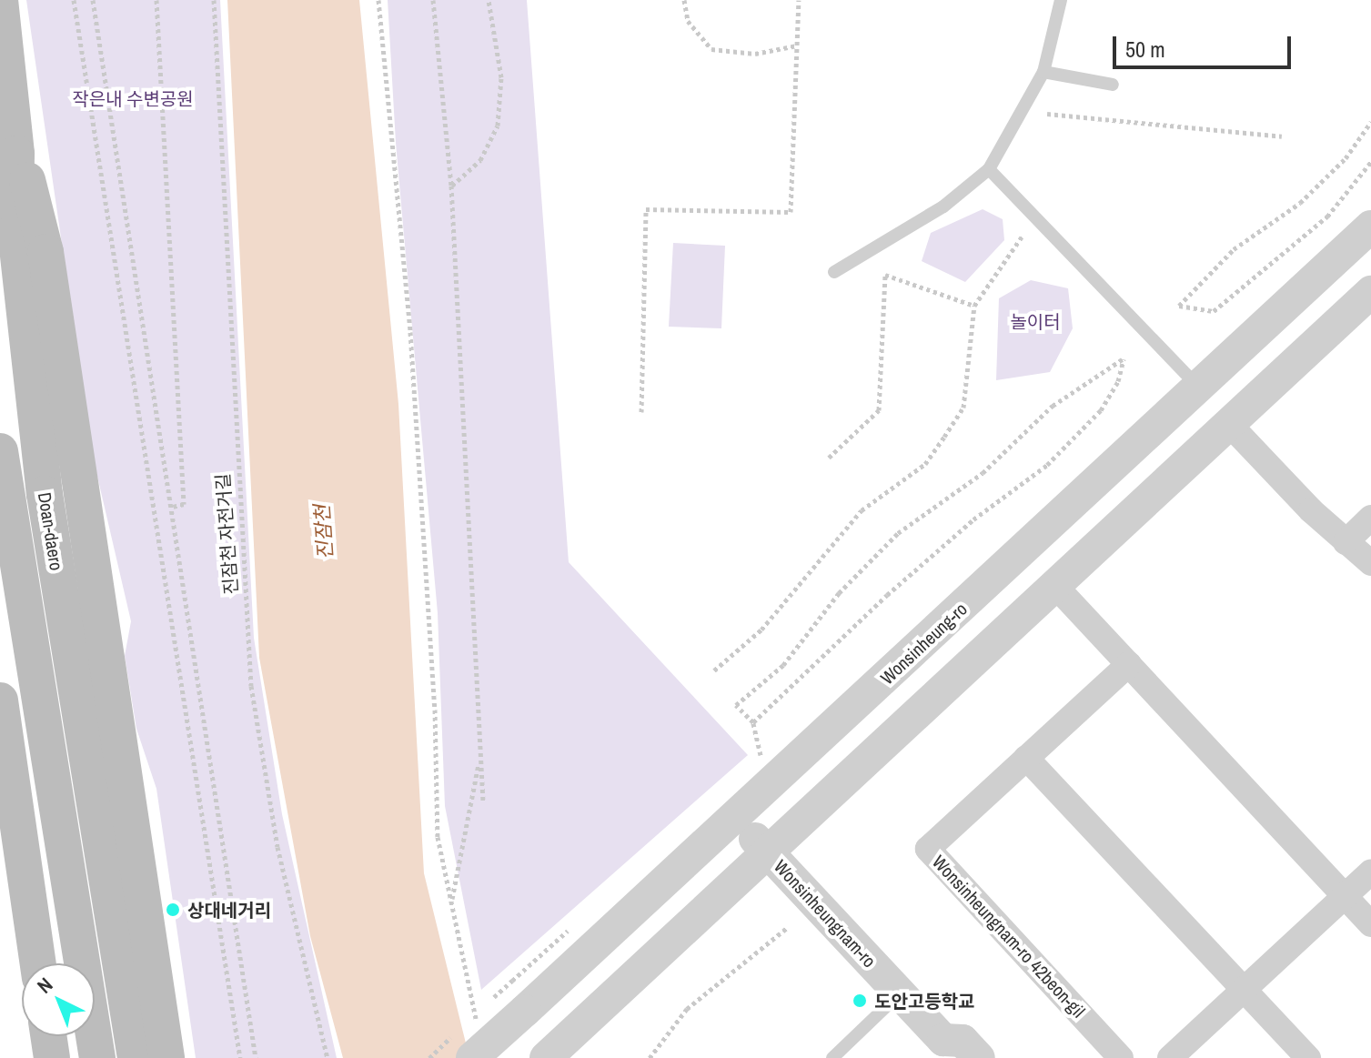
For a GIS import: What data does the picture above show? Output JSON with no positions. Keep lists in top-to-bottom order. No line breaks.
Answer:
{"streets":{"main road":["Doan-daero"],"street":["Wonsinheung-ro","Wonsinheungnam-ro","Wonsinheungnam-ro 42beon-gil"],"path":["진잠천 자전거길"]},"crossings":[["Wonsinheung-ro","Wonsinheungnam-ro"]],"water":["진잠천"],"parks":["작은내 수변공원","놀이터"],"places":["상대네거리","도안고등학교"],"scale_bar":"50 m","north":"top left"}
